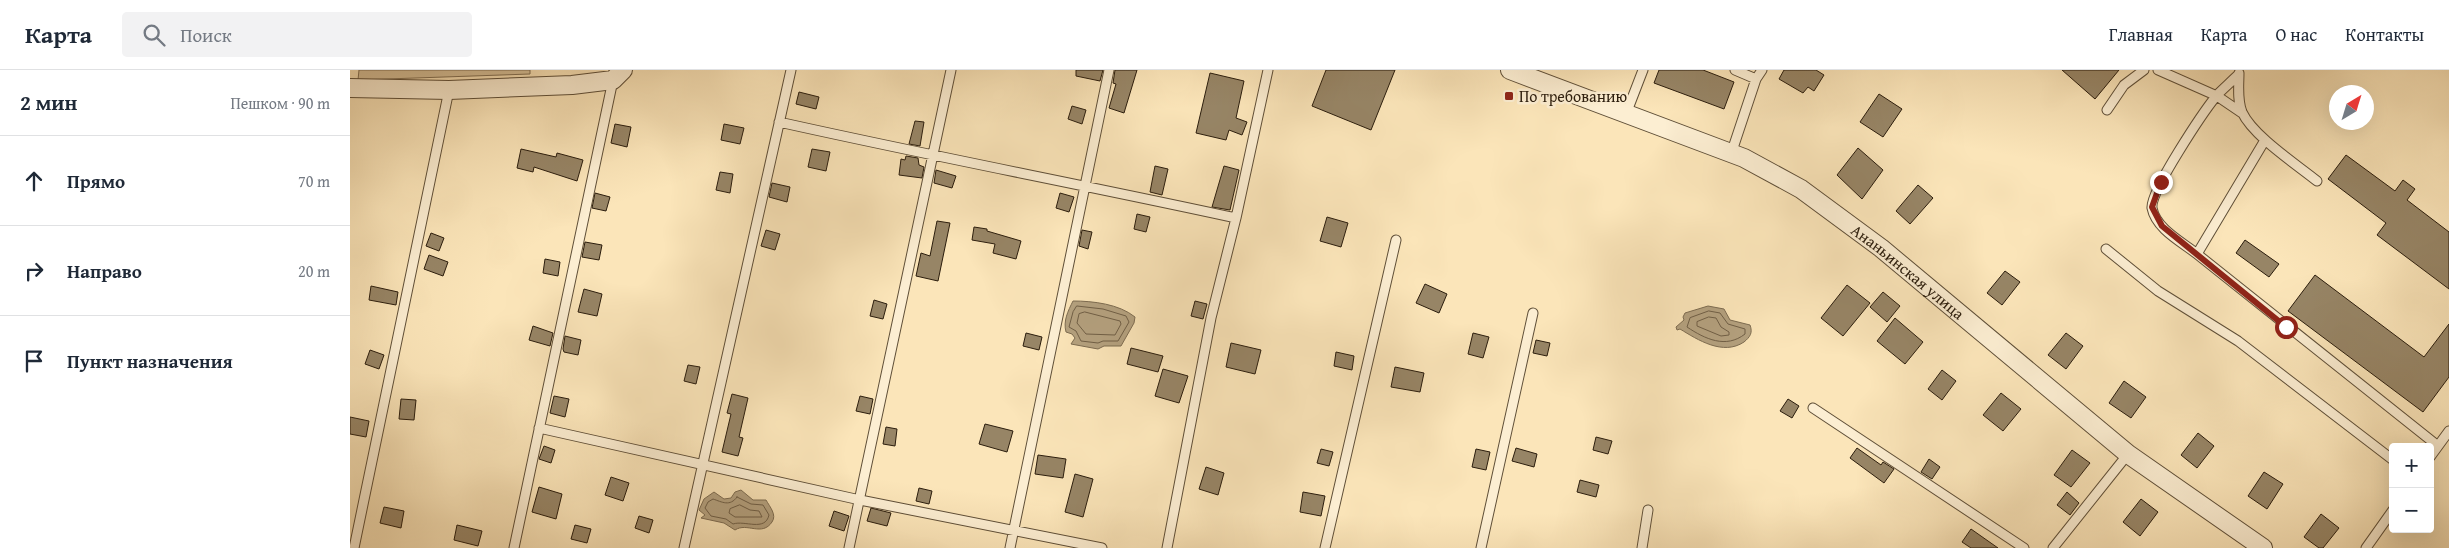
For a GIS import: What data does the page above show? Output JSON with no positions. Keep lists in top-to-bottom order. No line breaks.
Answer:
{"streets":{"street":["Ананьинская улица"]},"places":{"transit":["По требованию"]},"north":"top right","page":{"header":"Карта","search":"Поиск","nav":["Главная","Карта","О нас","Контакты"],"heading":["2 мин","Пешком · 90 m"],"list":[["Прямо","70 m"],["Направо","20 m"],"Пункт назначения"],"map_buttons":["+","−"]}}
